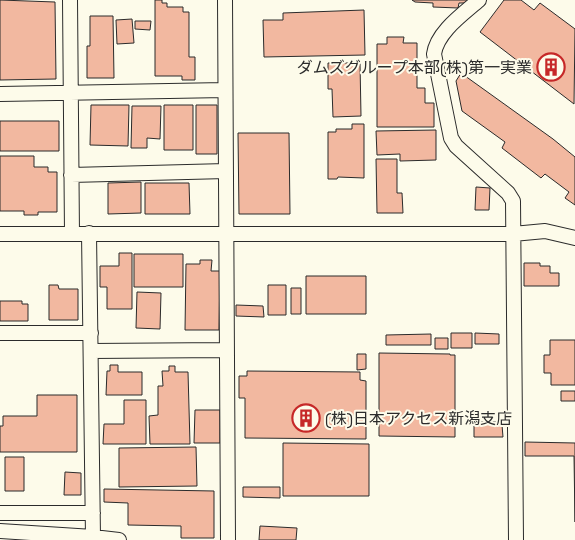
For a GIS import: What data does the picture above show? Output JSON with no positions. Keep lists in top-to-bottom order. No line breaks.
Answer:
{"places":{"building":["ダムズグループ本部(株)第一実業","(株)日本アクセス新潟支店"]}}
